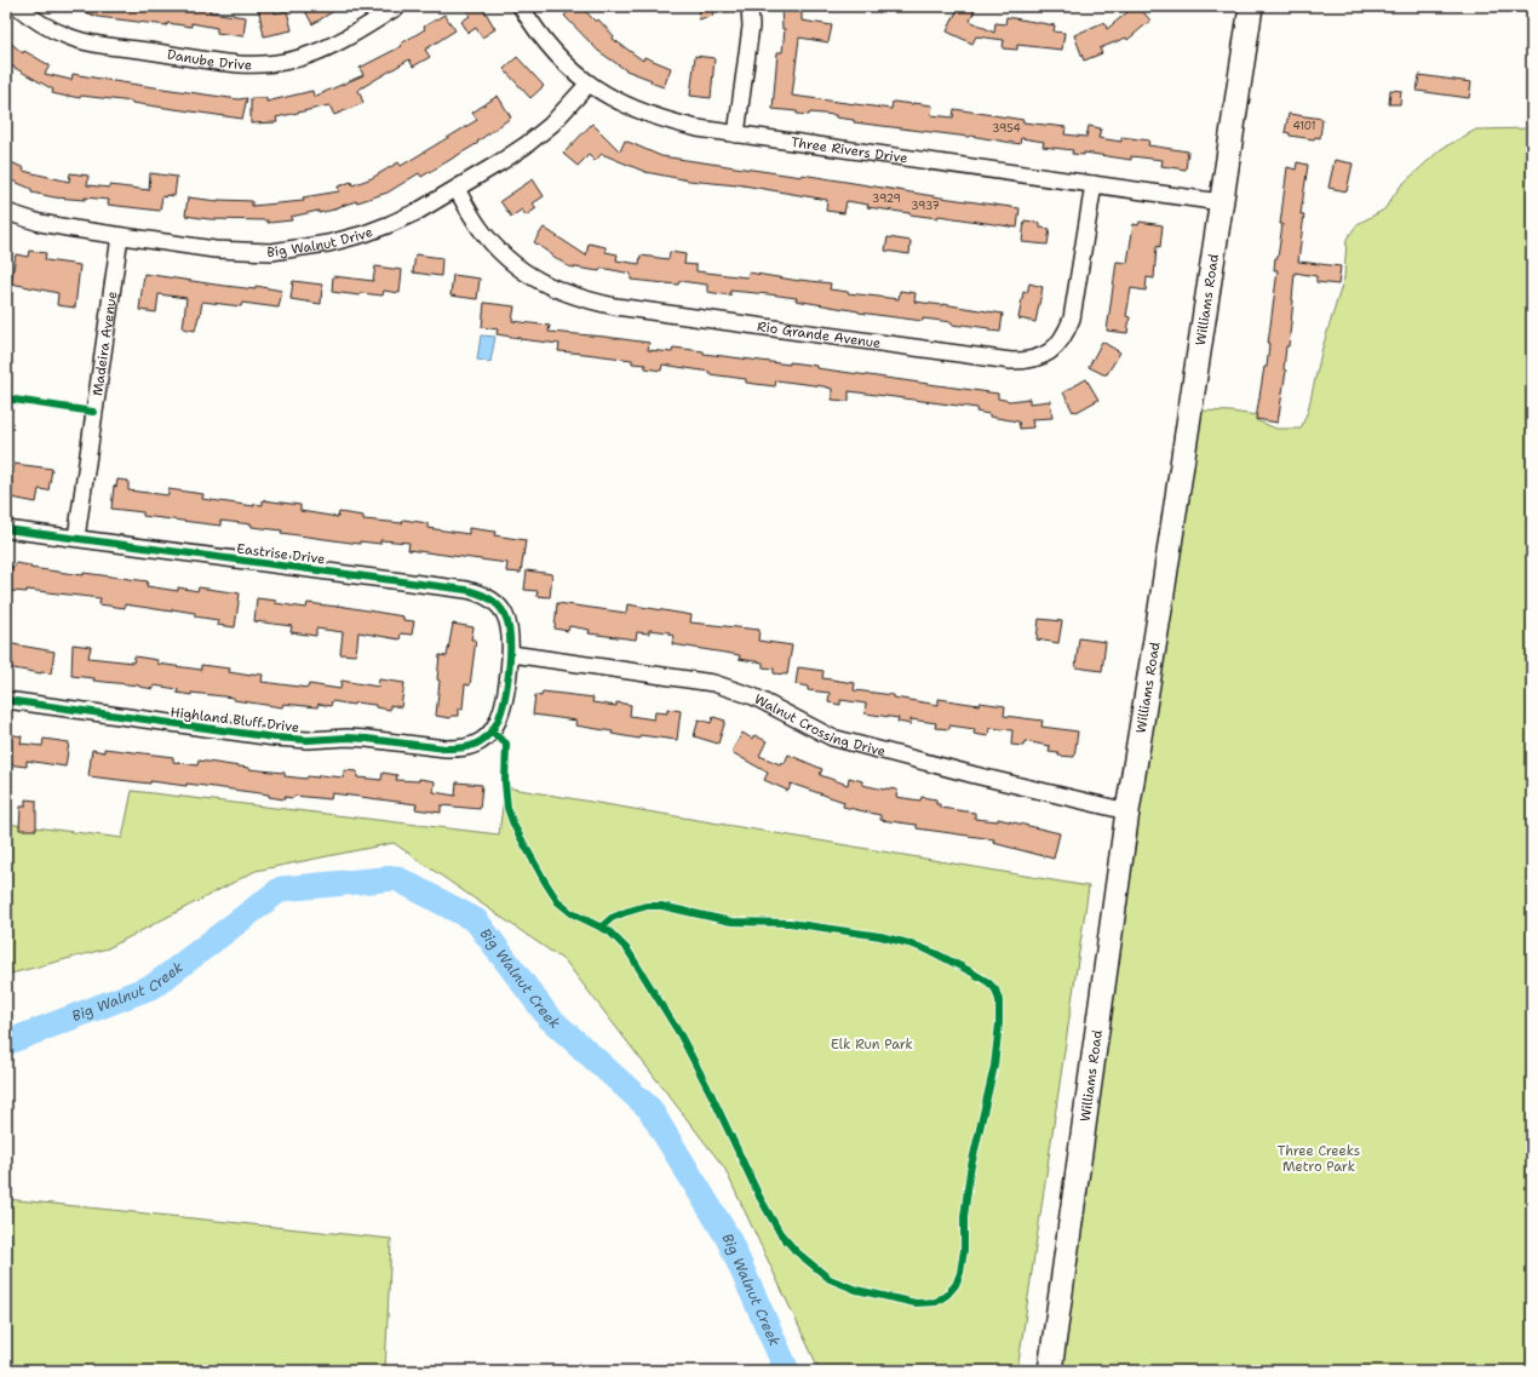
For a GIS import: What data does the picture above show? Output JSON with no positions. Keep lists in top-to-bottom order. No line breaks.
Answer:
{"streets":{"main road":["Williams Road"],"street":["Danube Drive","Three Rivers Drive","Big Walnut Drive","Rio Grande Avenue","Madeira Avenue","Eastrise Drive","Highland Bluff Drive","Walnut Crossing Drive"]},"crossings":[["Three Rivers Drive","Big Walnut Drive"],["Three Rivers Drive","Williams Road"],["Three Rivers Drive","Rio Grande Avenue"],["Big Walnut Drive","Rio Grande Avenue"],["Big Walnut Drive","Madeira Avenue"],["Williams Road","Walnut Crossing Drive"],["Madeira Avenue","Eastrise Drive"],["Eastrise Drive","Highland Bluff Drive"],["Eastrise Drive","Walnut Crossing Drive"],["Highland Bluff Drive","Walnut Crossing Drive"]],"water":["Big Walnut Creek"],"parks":["Elk Run Park","Three Creeks Metro Park"],"house_numbers":["4101","3954","3929","3937"]}
